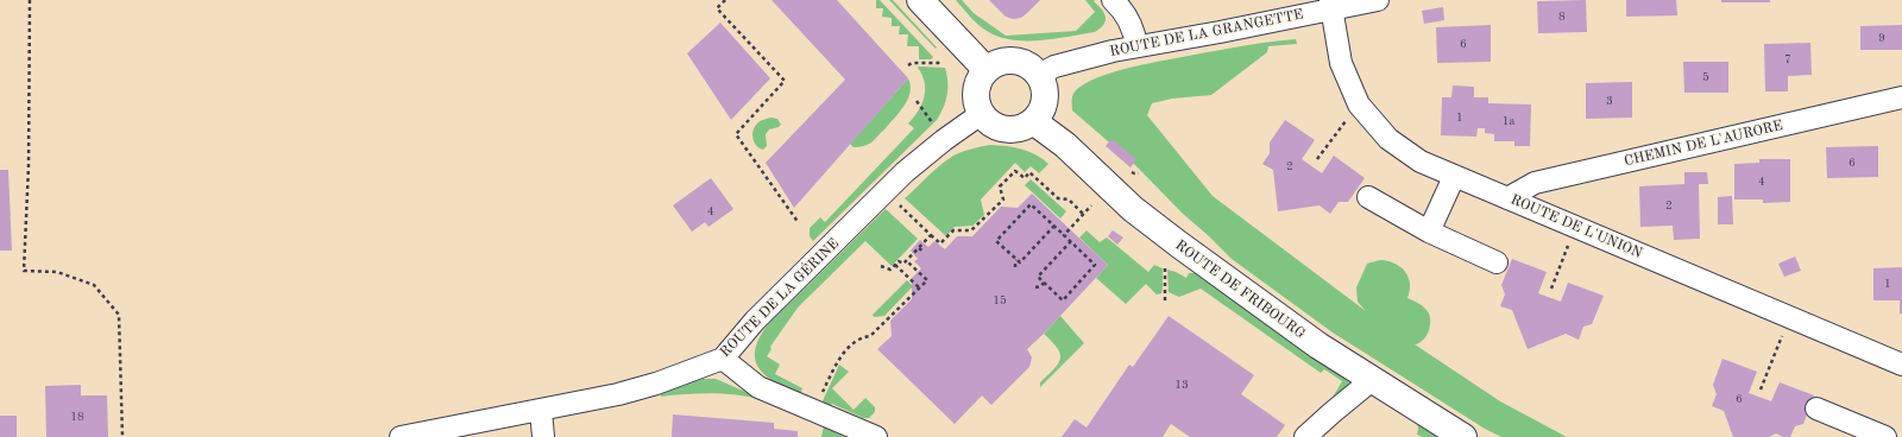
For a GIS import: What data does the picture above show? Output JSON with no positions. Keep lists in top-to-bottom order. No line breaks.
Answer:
{"streets":{"main road":["ROUTE DE FRIBOURG"],"street":["ROUTE DE LA GRANGETTE","CHEMIN DE L'AURORE","ROUTE DE L'UNION","ROUTE DE LA GÉRINE"]},"crossings":[["ROUTE DE LA GRANGETTE","ROUTE DE L'UNION"],["ROUTE DE LA GRANGETTE","ROUTE DE FRIBOURG"],["ROUTE DE LA GRANGETTE","ROUTE DE LA GÉRINE"],["CHEMIN DE L'AURORE","ROUTE DE L'UNION"],["ROUTE DE FRIBOURG","ROUTE DE LA GÉRINE"]],"house_numbers":["8","9","6","7","5","3","1","1a","6","2","4","2","4","1","15","13","6","18"]}
